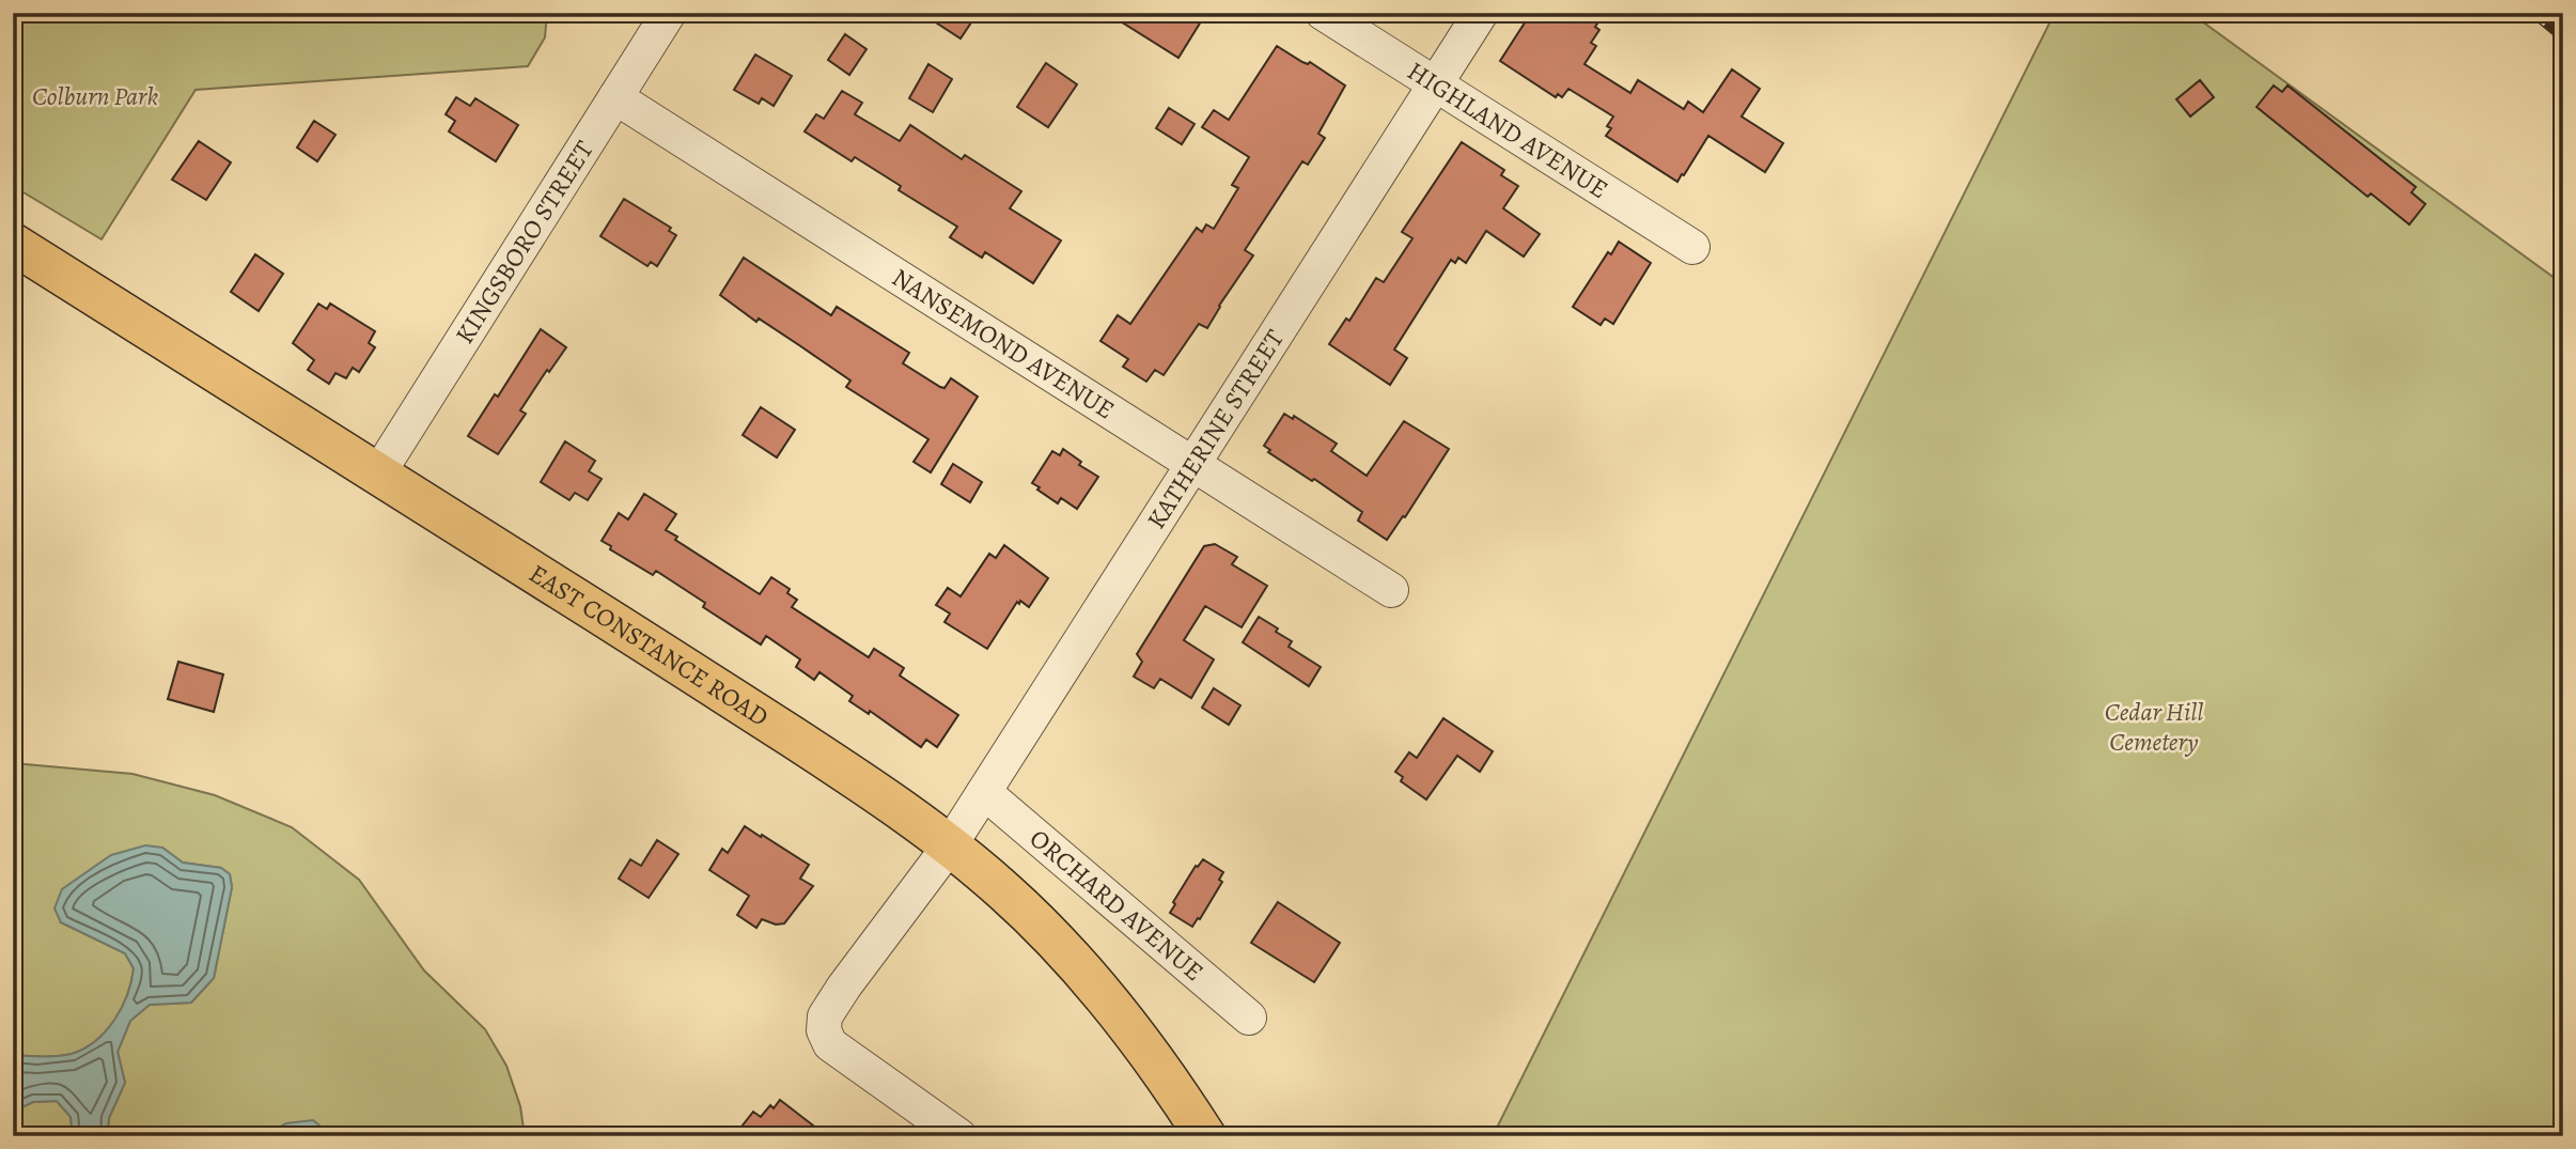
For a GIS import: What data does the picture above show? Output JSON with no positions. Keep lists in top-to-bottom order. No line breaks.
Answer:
{"streets":{"main road":["EAST CONSTANCE ROAD"],"street":["HIGHLAND AVENUE","KINGSBORO STREET","NANSEMOND AVENUE","KATHERINE STREET","ORCHARD AVENUE"]},"crossings":[["HIGHLAND AVENUE","KATHERINE STREET"],["KINGSBORO STREET","NANSEMOND AVENUE"],["KINGSBORO STREET","EAST CONSTANCE ROAD"],["NANSEMOND AVENUE","KATHERINE STREET"],["KATHERINE STREET","EAST CONSTANCE ROAD"],["KATHERINE STREET","ORCHARD AVENUE"]],"parks":["Colburn Park","Cedar Hill Cemetery"]}
